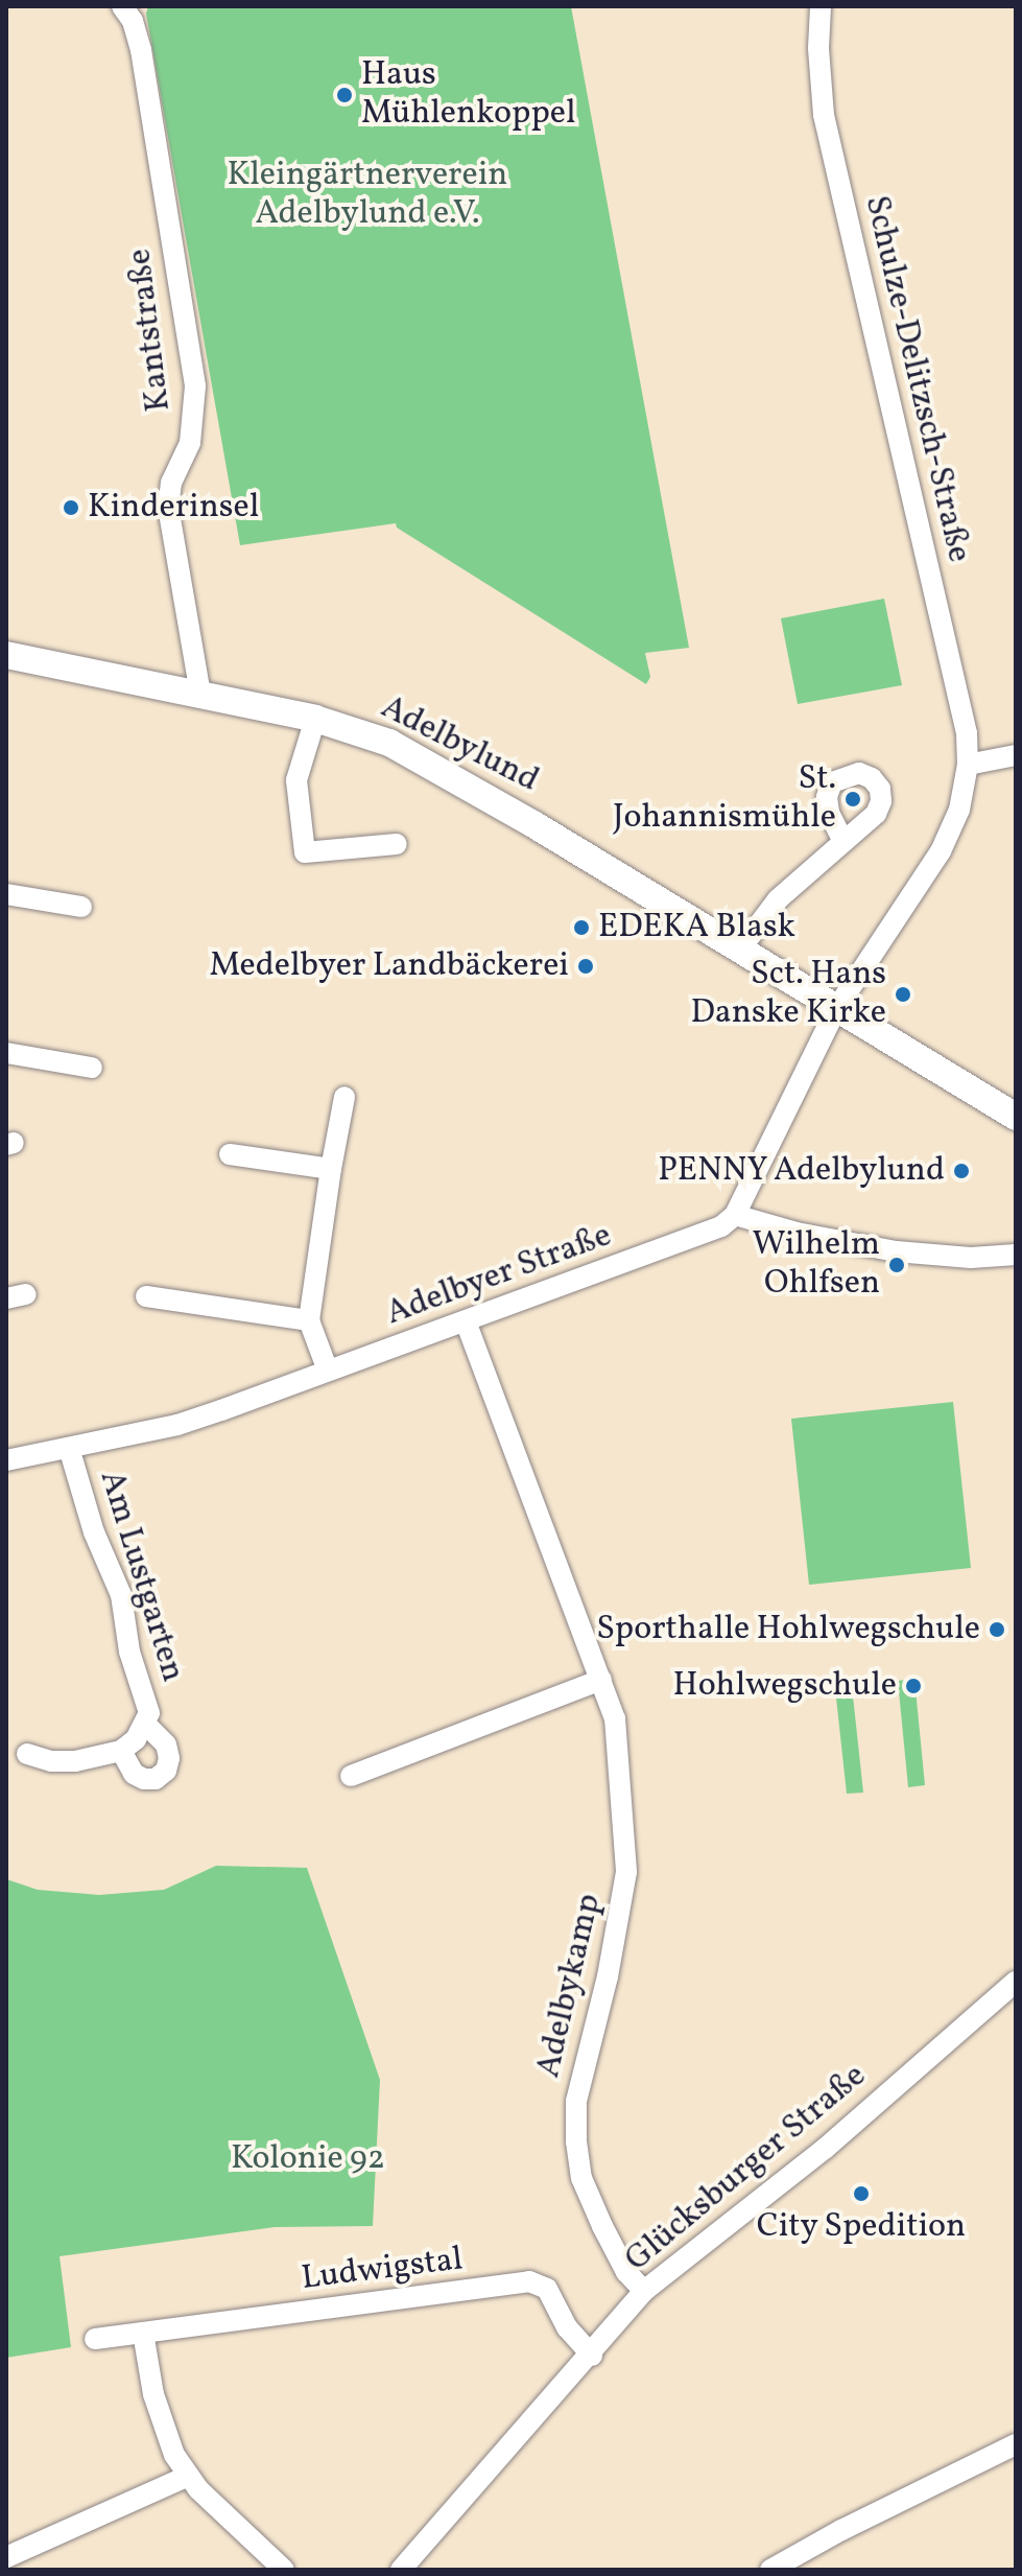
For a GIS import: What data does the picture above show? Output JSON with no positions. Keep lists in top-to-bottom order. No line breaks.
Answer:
{"streets":{"street":["Kantstraße","Schulze-Delitzsch-Straße","Adelbylund","Adelbyer Straße","Am Lustgarten","Adelbykamp","Glücksburger Straße","Ludwigstal"]},"crossings":[["Kantstraße","Adelbylund"],["Schulze-Delitzsch-Straße","Adelbylund"],["Schulze-Delitzsch-Straße","Adelbyer Straße"],["Adelbyer Straße","Am Lustgarten"],["Adelbyer Straße","Adelbykamp"],["Adelbykamp","Glücksburger Straße"],["Glücksburger Straße","Ludwigstal"]],"parks":["Kleingärtnerverein Adelbylund e.V.","Kolonie 92"],"places":["Haus Mühlenkoppel","Kinderinsel","St. Johannismühle","EDEKA Blask","Medelbyer Landbäckerei","Sct. Hans Danske Kirke","PENNY Adelbylund","Wilhelm Ohlfsen","Sporthalle Hohlwegschule","Hohlwegschule","City Spedition"]}
